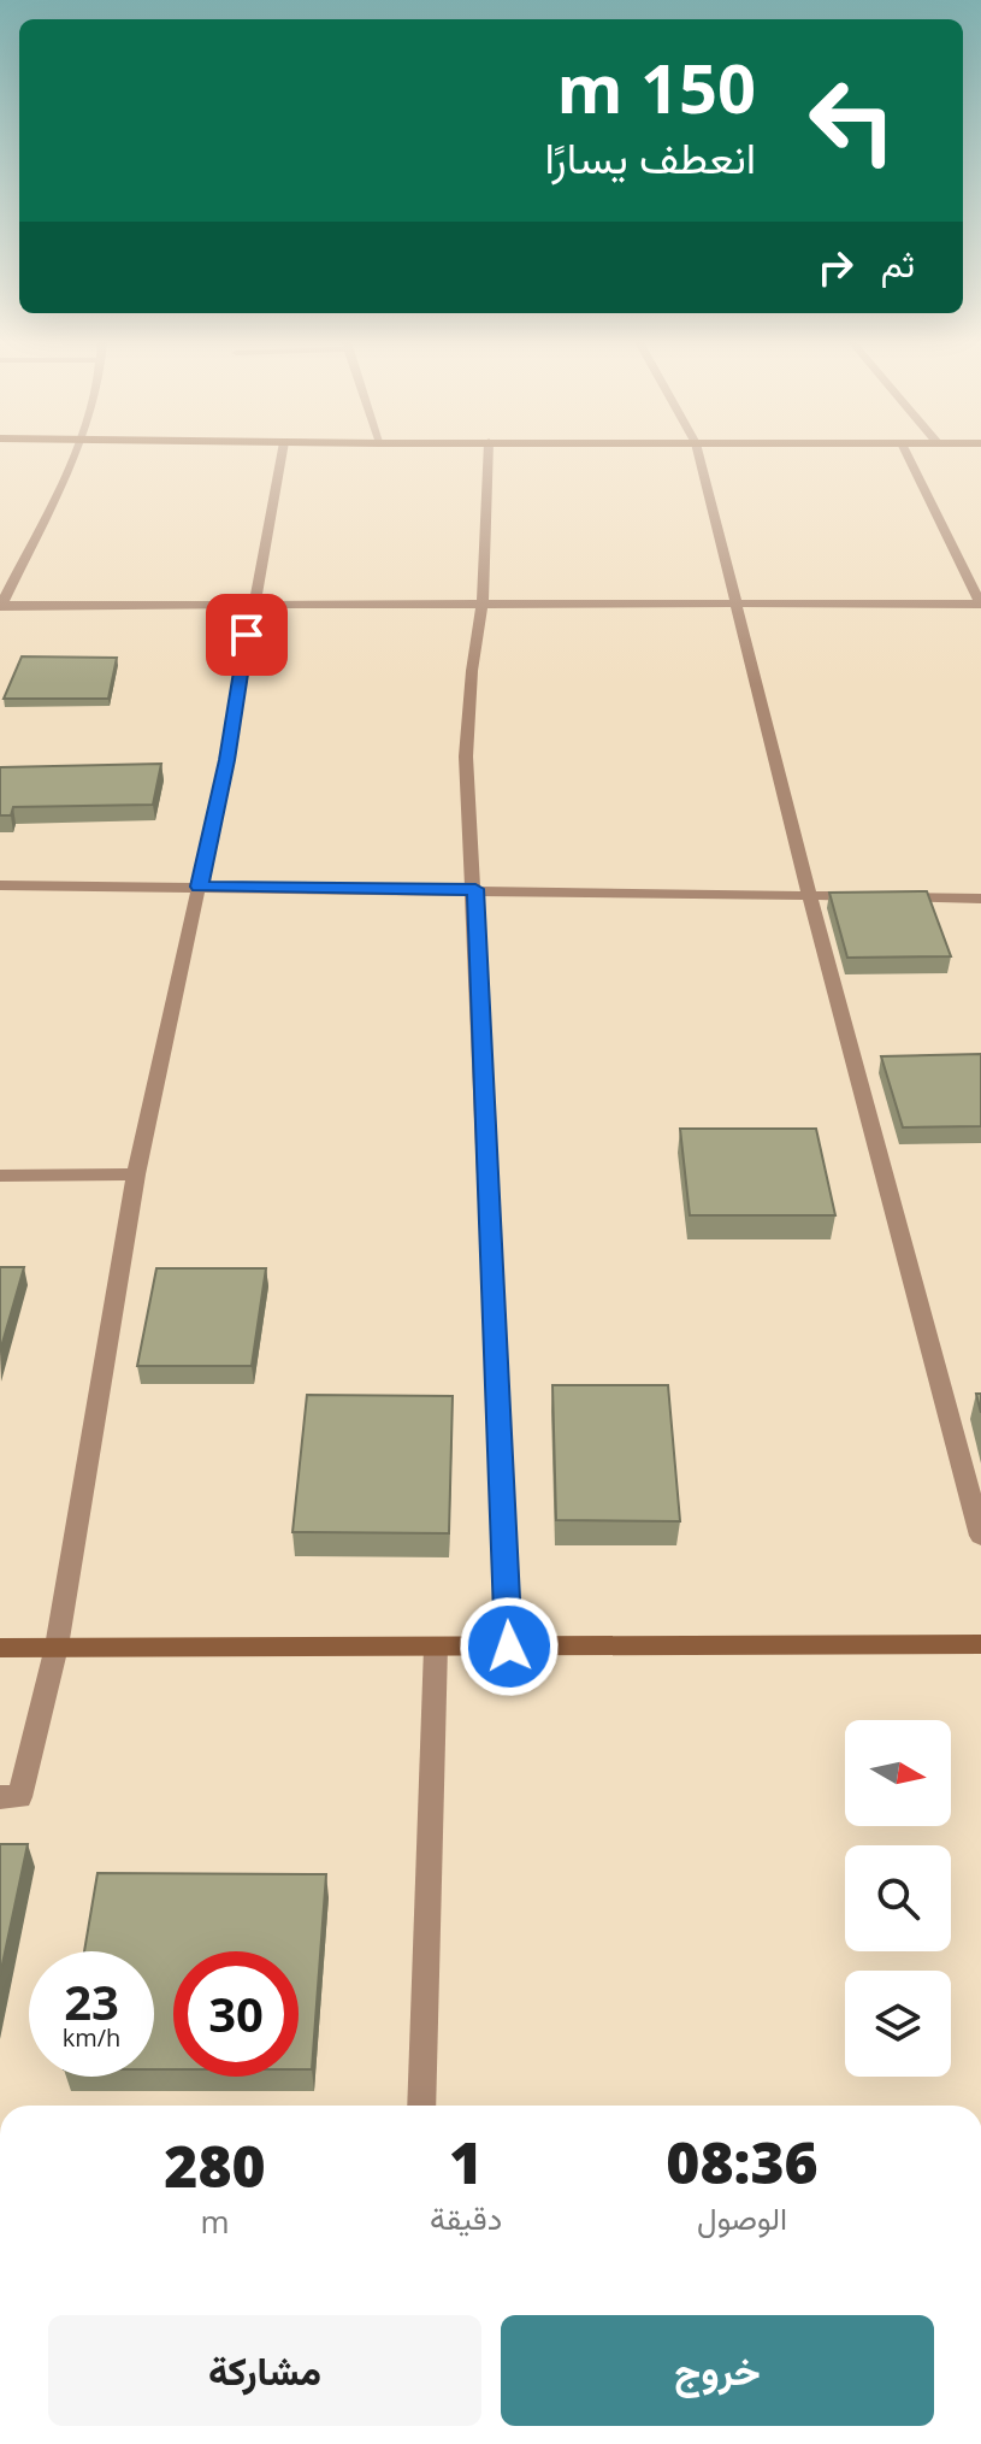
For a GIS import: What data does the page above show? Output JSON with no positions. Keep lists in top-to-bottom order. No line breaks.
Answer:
{"north":"right","page":{"turn":["150 m","انعطف يسارًا"],"then":"ثم","speed":"23 km/h","limit":"30","eta":["08:36","الوصول","1","دقيقة","280","m"],"buttons":["خروج","مشاركة"]}}
